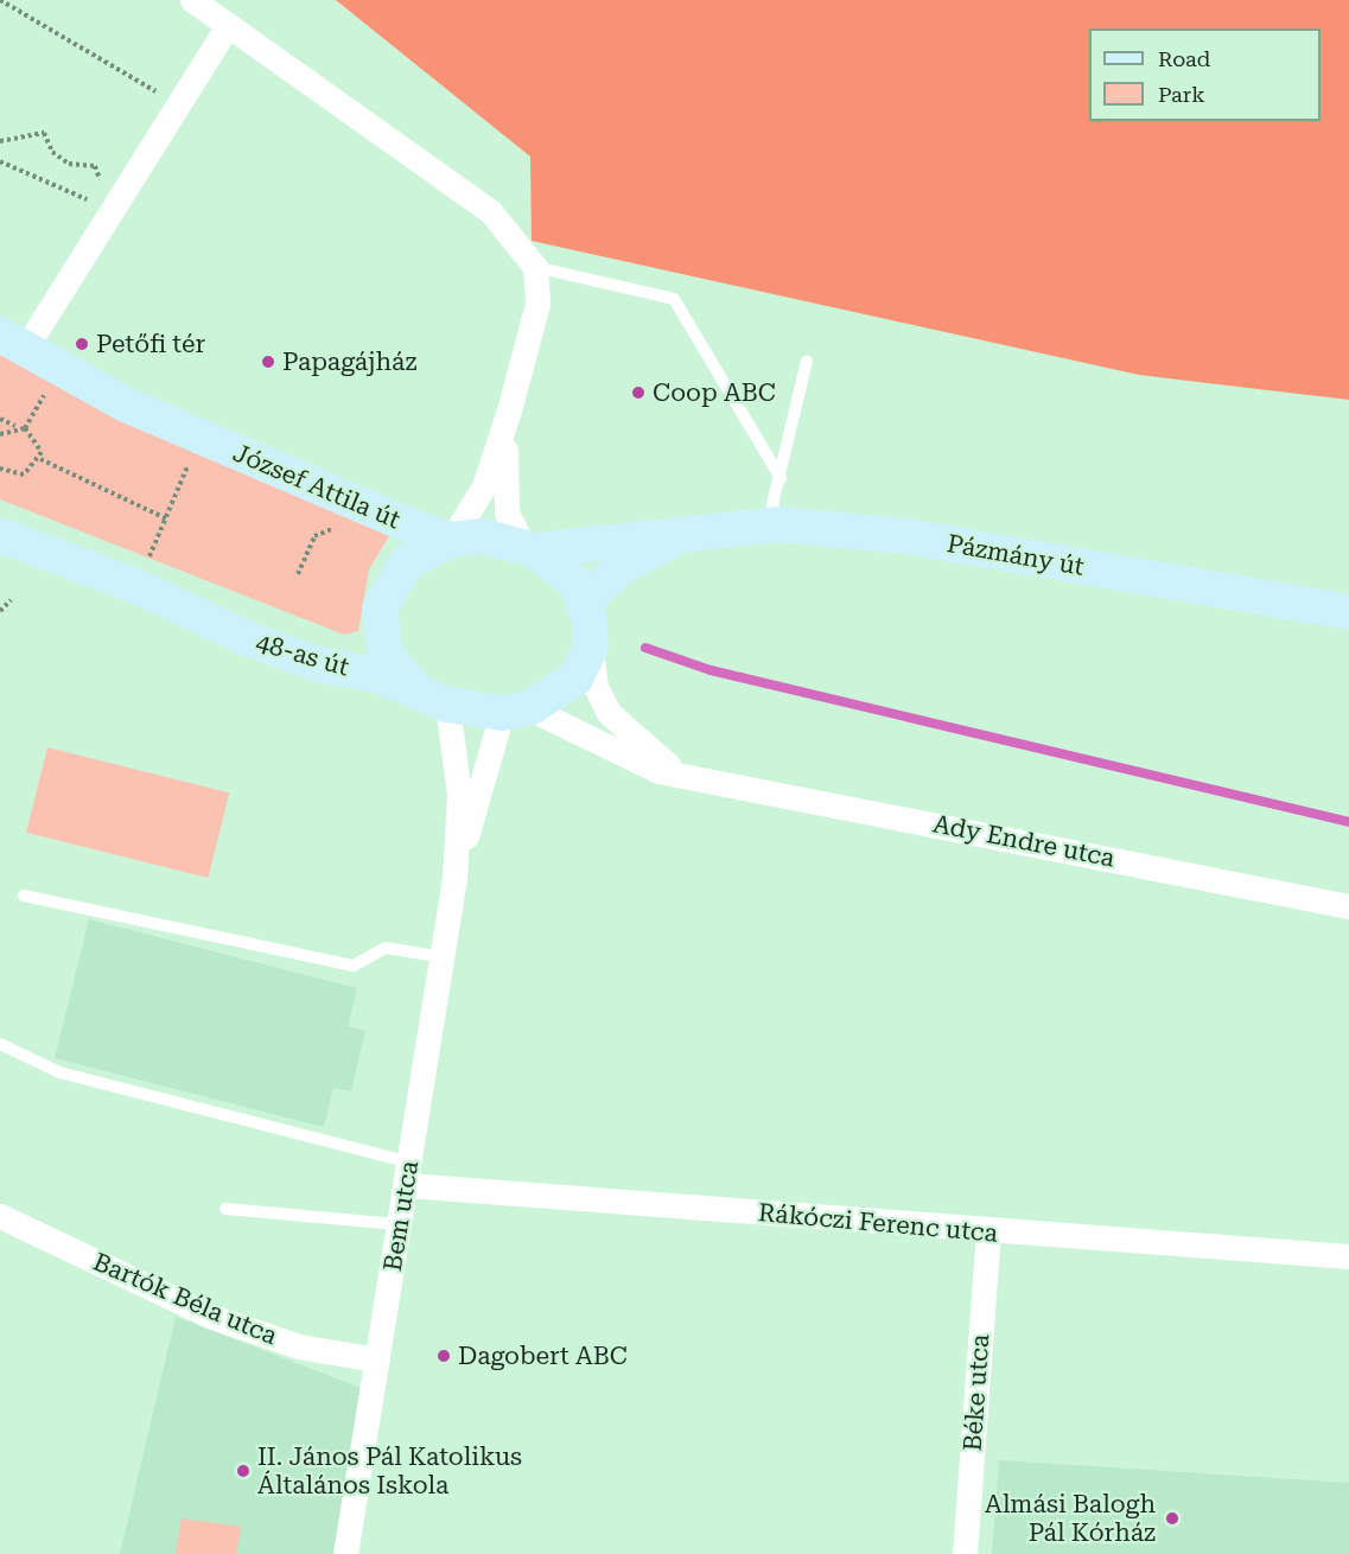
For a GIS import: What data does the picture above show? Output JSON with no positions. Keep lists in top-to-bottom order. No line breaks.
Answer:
{"streets":{"main road":["József Attila út","Pázmány út","48-as út"],"street":["Ady Endre utca","Bem utca","Rákóczi Ferenc utca","Bartók Béla utca","Béke utca"]},"crossings":[["József Attila út","Pázmány út"],["József Attila út","48-as út"],["József Attila út","Ady Endre utca"],["József Attila út","Bem utca"],["Pázmány út","48-as út"],["Pázmány út","Ady Endre utca"],["Pázmány út","Bem utca"],["48-as út","Ady Endre utca"],["48-as út","Bem utca"],["Ady Endre utca","Bem utca"],["Bem utca","Rákóczi Ferenc utca"],["Bem utca","Bartók Béla utca"],["Rákóczi Ferenc utca","Béke utca"]],"places":["Petőfi tér","Papagájház","Coop ABC","Dagobert ABC","II. János Pál Katolikus Általános Iskola","Almási Balogh Pál Kórház"],"legend":["Road","Park"]}
